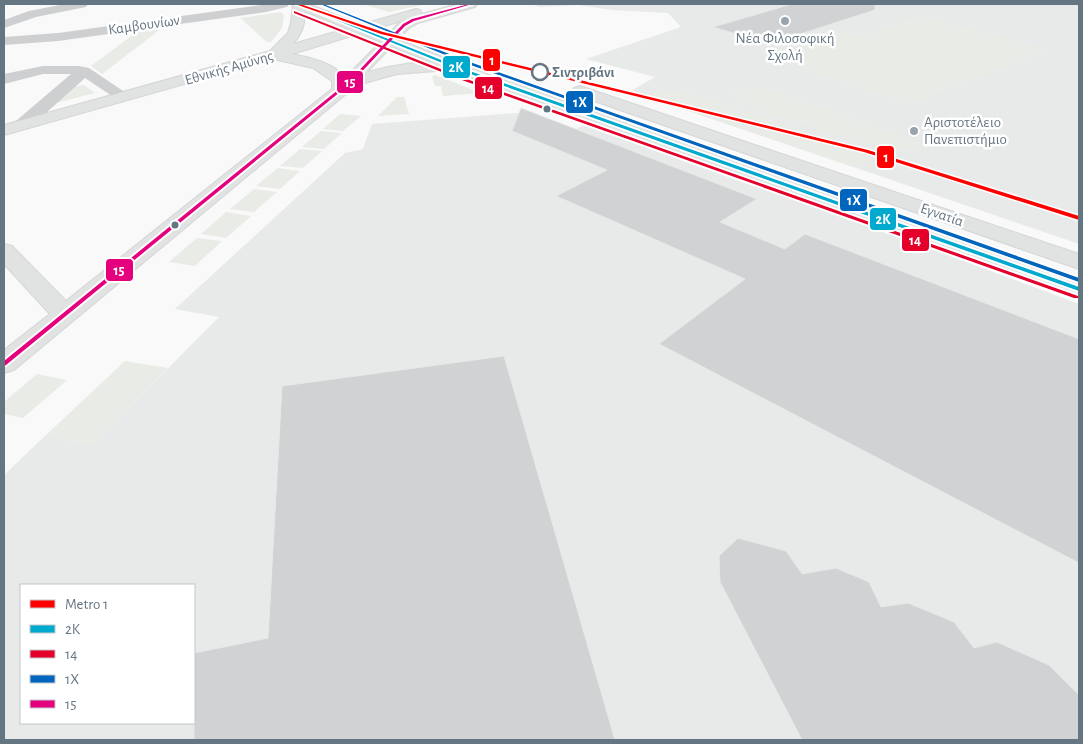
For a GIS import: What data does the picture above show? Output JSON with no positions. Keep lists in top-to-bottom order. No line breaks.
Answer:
{"streets":{"main road":["Εθνικής Αμύνης","Εγνατία"],"street":["Καμβουνίων"]},"crossings":[["Εθνικής Αμύνης","Εγνατία"]],"places":["Νέα Φιλοσοφική Σχολή","Σιντριβάνι","Αριστοτέλειο Πανεπιστήμιο"],"lines":["metro line 1","transit line 2Κ","transit line 1Χ","transit line 15","transit line 14"],"legend":["Metro 1","2Κ","14","1Χ","15"]}
